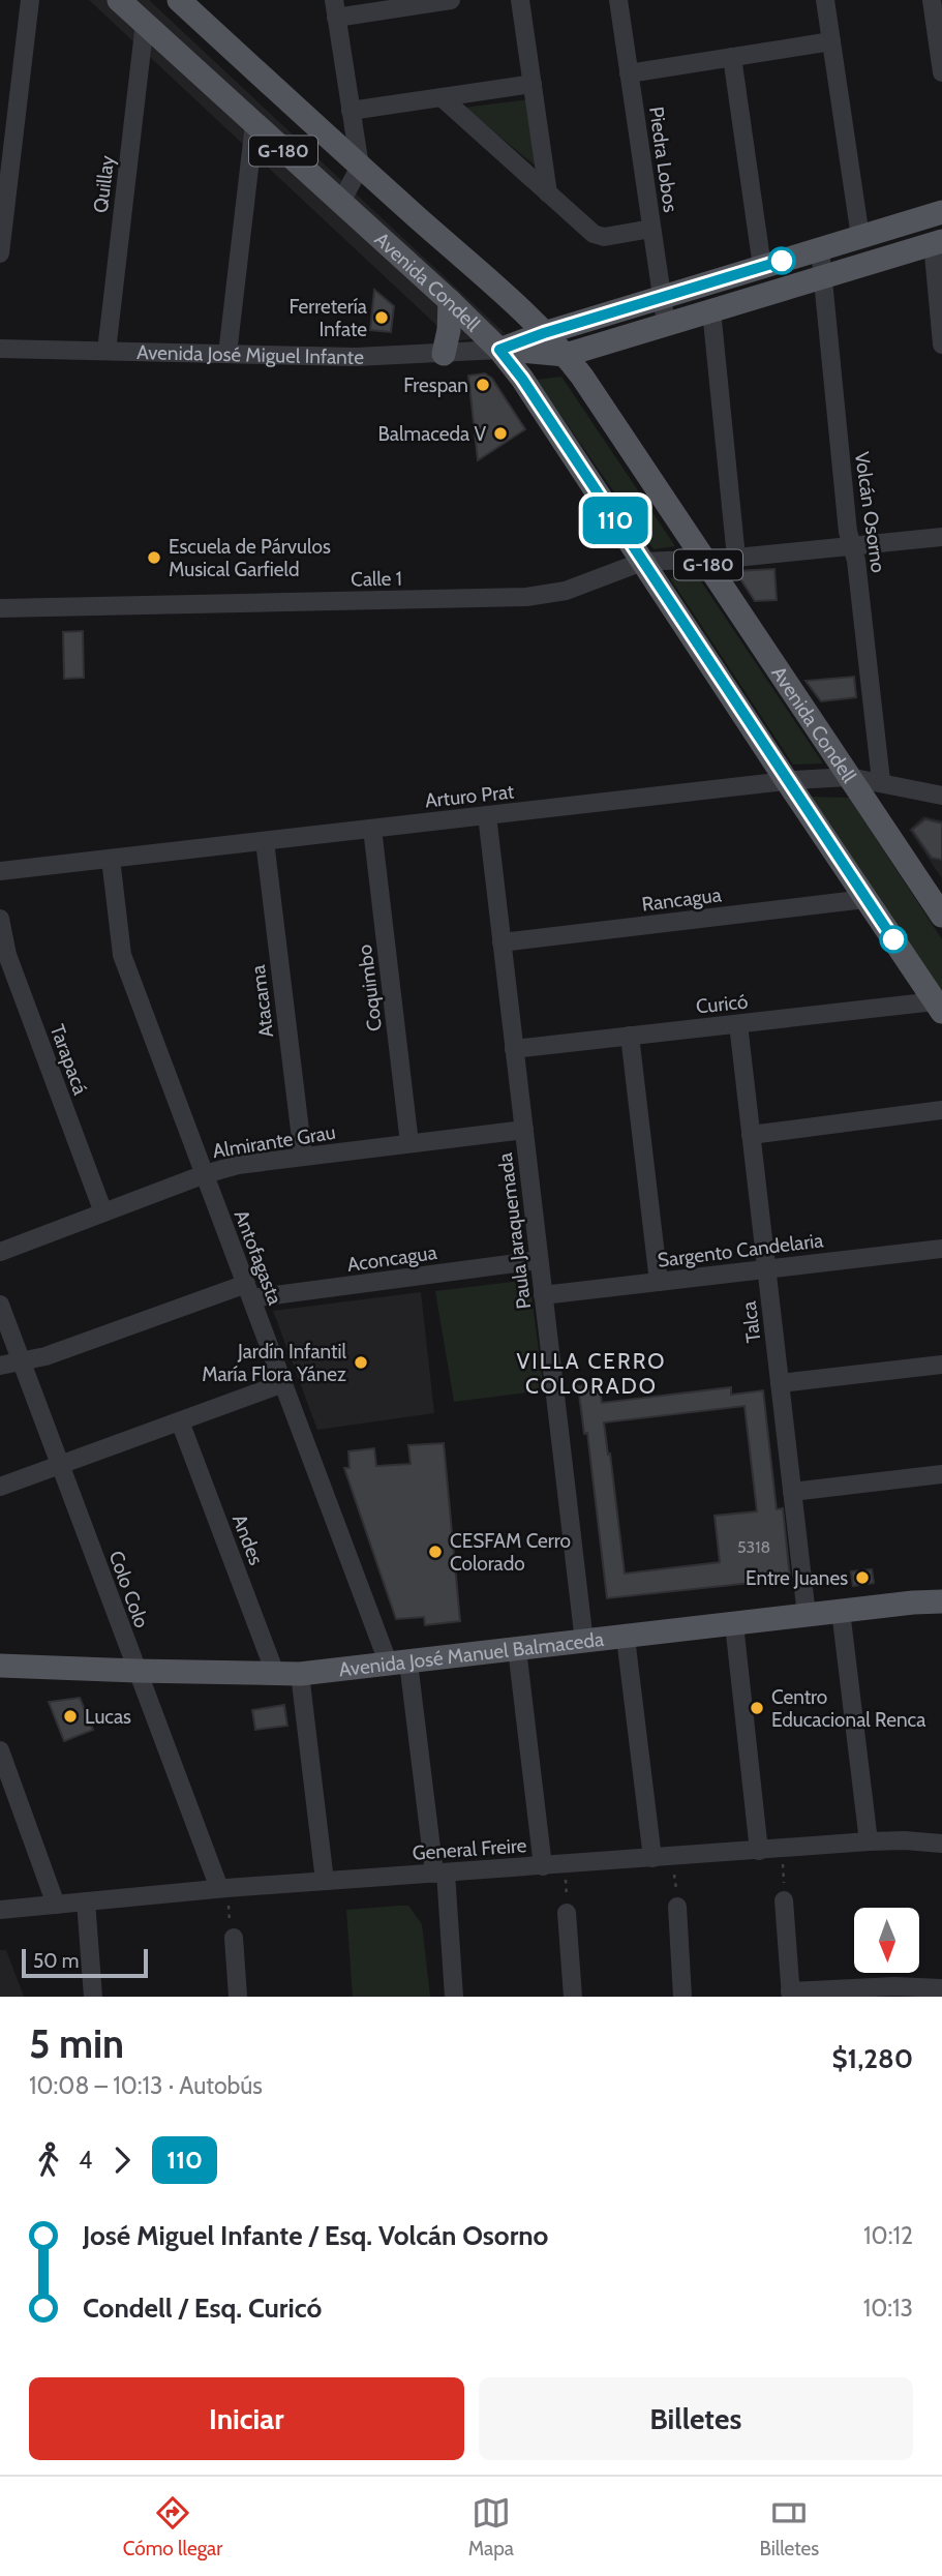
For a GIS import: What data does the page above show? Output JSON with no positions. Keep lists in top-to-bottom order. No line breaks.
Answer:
{"streets":{"main road":["G-180","Avenida Condell","Avenida José Miguel Infante","Avenida José Manuel Balmaceda"],"street":["Piedra Lobos","Quillay","Volcán Osorno","Calle 1","Arturo Prat","Rancagua","Coquimbo","Atacama","Curicó","Tarapacá","Almirante Grau","Paula Jaraquemada","Sargento Candelaria","Antofagasta","Aconcagua","Talca","Andes","Colo Colo","General Freire"]},"crossings":[["Piedra Lobos","Avenida José Miguel Infante"],["Quillay","Avenida Condell"],["Quillay","Avenida José Miguel Infante"],["Avenida Condell","Avenida José Miguel Infante"],["Avenida Condell","Calle 1"],["Avenida Condell","Arturo Prat"],["Avenida Condell","Rancagua"],["Avenida Condell","Curicó"],["Avenida José Miguel Infante","Volcán Osorno"],["Volcán Osorno","Calle 1"],["Volcán Osorno","Arturo Prat"],["Arturo Prat","Coquimbo"],["Arturo Prat","Atacama"],["Arturo Prat","Paula Jaraquemada"],["Arturo Prat","Antofagasta"],["Rancagua","Paula Jaraquemada"],["Coquimbo","Almirante Grau"],["Atacama","Almirante Grau"],["Curicó","Paula Jaraquemada"],["Curicó","Talca"],["Tarapacá","Almirante Grau"],["Almirante Grau","Paula Jaraquemada"],["Almirante Grau","Antofagasta"],["Paula Jaraquemada","Sargento Candelaria"],["Paula Jaraquemada","Aconcagua"],["Paula Jaraquemada","Avenida José Manuel Balmaceda"],["Sargento Candelaria","Talca"],["Antofagasta","Aconcagua"],["Antofagasta","Avenida José Manuel Balmaceda"],["Antofagasta","General Freire"],["Aconcagua","Colo Colo"],["Talca","Avenida José Manuel Balmaceda"],["Andes","Avenida José Manuel Balmaceda"],["Colo Colo","Avenida José Manuel Balmaceda"],["Colo Colo","General Freire"]],"districts":["VILLA CERRO COLORADO"],"places":["Ferretería Infate","Frespan","Balmaceda V","Escuela de Párvulos Musical Garfield","Jardín Infantil María Flora Yánez","CESFAM Cerro Colorado","Entre Juanes","Centro Educacional Renca","Lucas"],"lines":["bus line 110"],"house_numbers":["5318"],"scale_bar":"50 m","north":"bottom","page":{"on_map":"110","scale":"50 m","heading":["5 min","10:08 – 10:13 · Autobús","$1,280"],"legs":["4","110"],"list":[{"name":"José Miguel Infante / Esq. Volcán Osorno","value":"10:12"},{"name":"Condell / Esq. Curicó","value":"10:13"}],"buttons":["Iniciar","Billetes"],"tabs":["Cómo llegar","Mapa","Billetes"]}}
